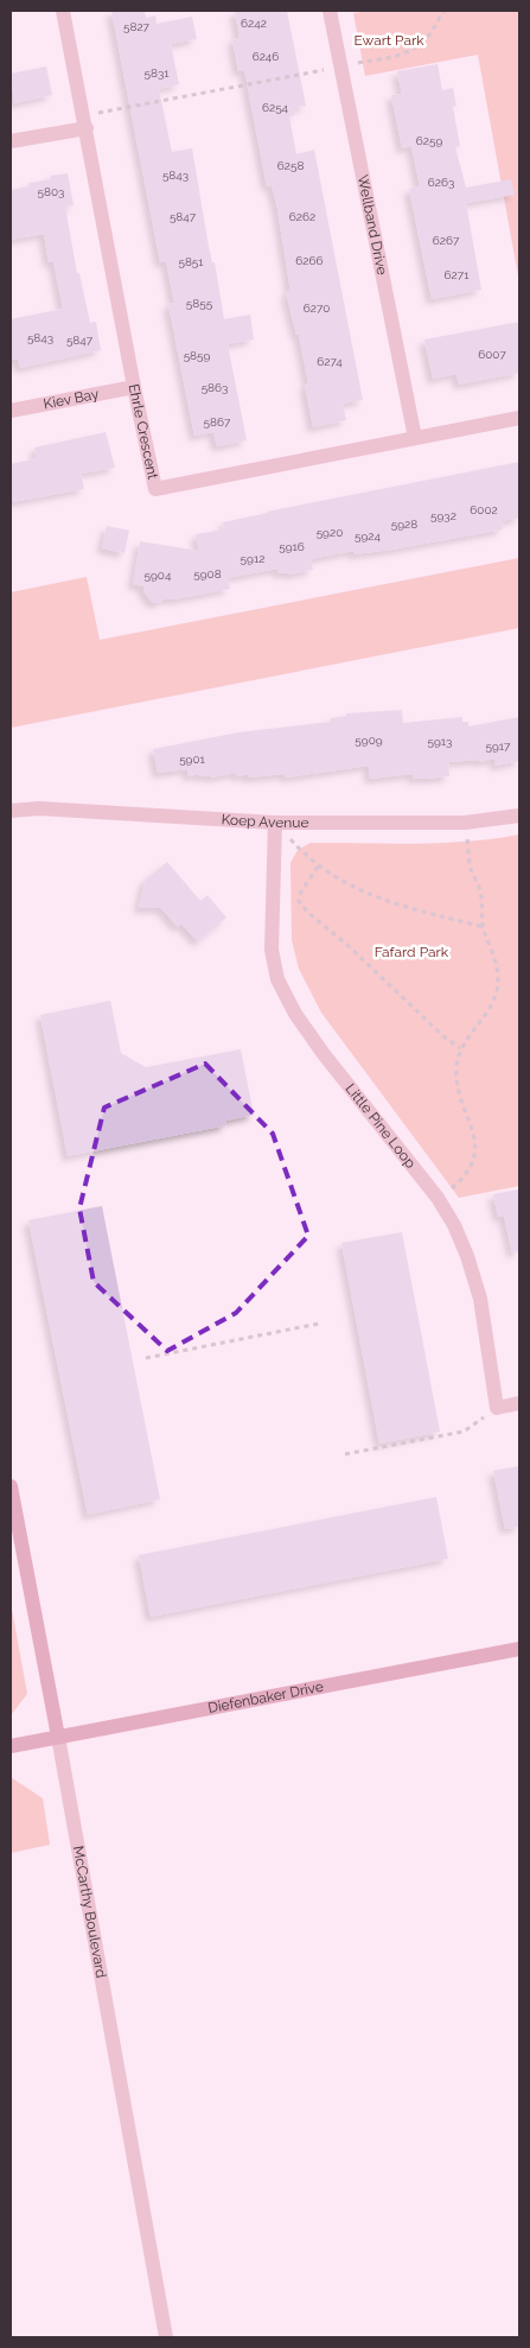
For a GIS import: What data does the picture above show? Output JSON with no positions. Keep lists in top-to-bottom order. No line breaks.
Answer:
{"streets":{"main road":["Diefenbaker Drive","McCarthy Boulevard"],"street":["Wellband Drive","Kiev Bay","Ehrle Crescent","Koep Avenue","Little Pine Loop"]},"crossings":[["Wellband Drive","Ehrle Crescent"],["Kiev Bay","Ehrle Crescent"],["Koep Avenue","Little Pine Loop"],["Diefenbaker Drive","McCarthy Boulevard"]],"parks":["Ewart Park","Fafard Park"],"house_numbers":["6242","5827","6246","5831","6254","6259","6258","5843","6263","5803","5847","6262","6267","6266","5851","6271","5855","6270","5843","5847","6007","5859","6274","5863","5867","6002","5932","5928","5920","5924","5916","5912","5908","5904","5909","5913","5917","5901"]}
